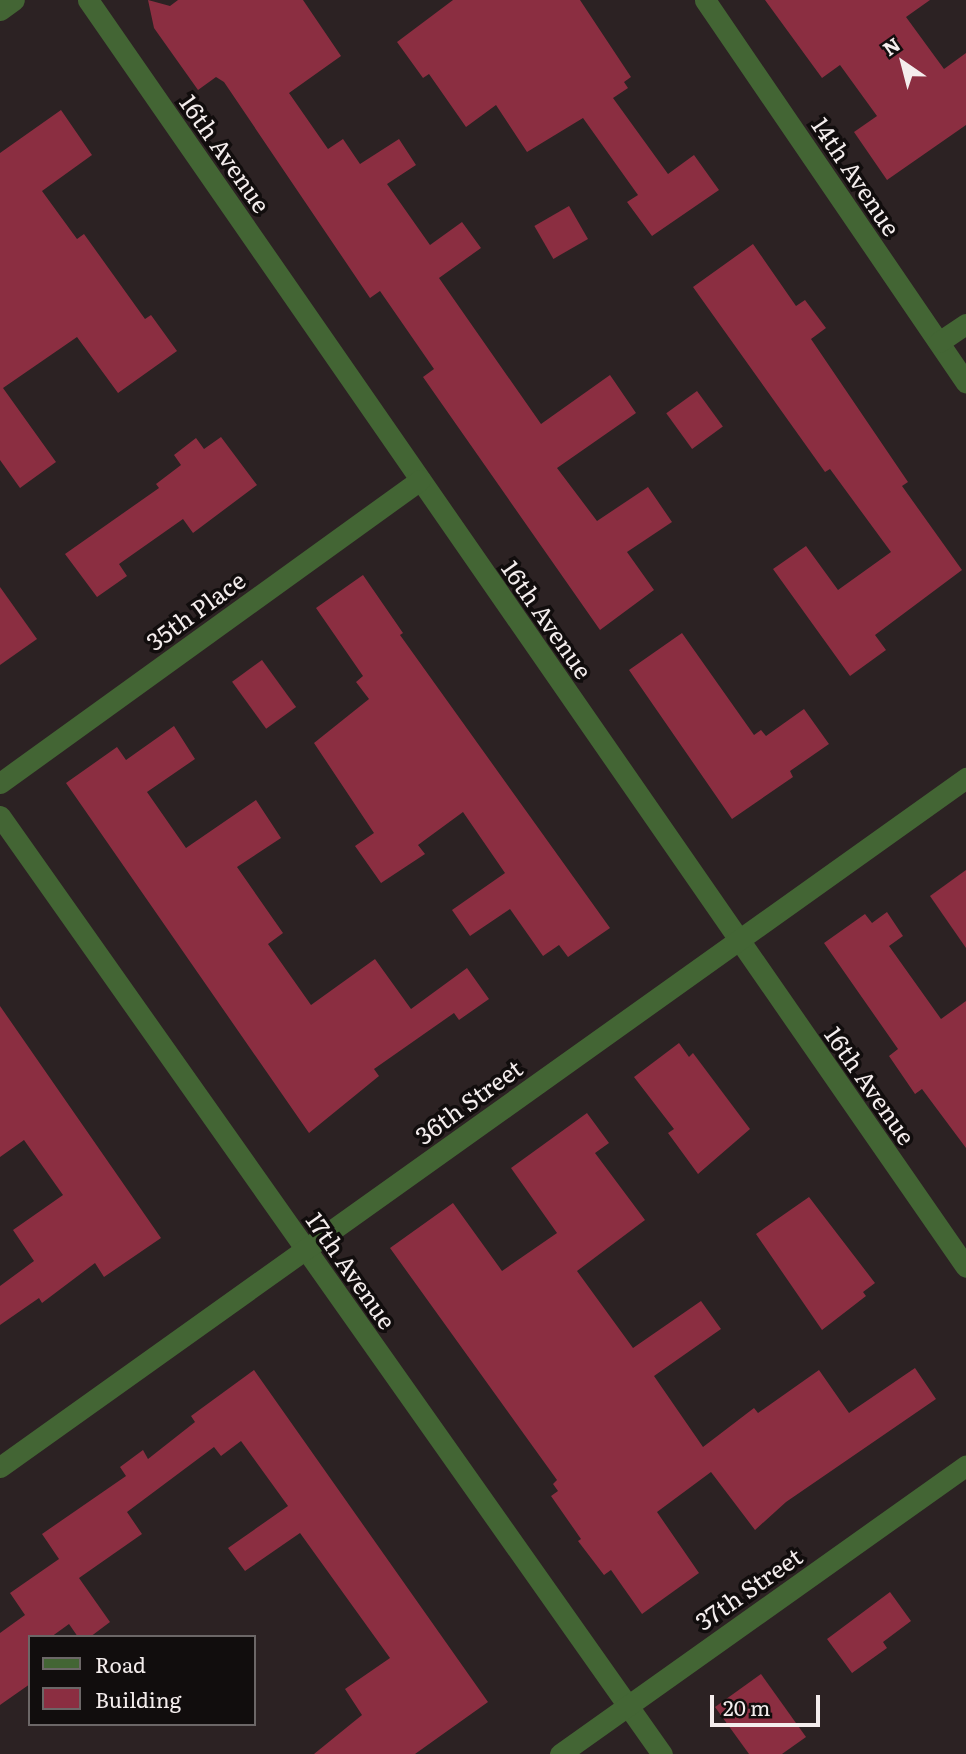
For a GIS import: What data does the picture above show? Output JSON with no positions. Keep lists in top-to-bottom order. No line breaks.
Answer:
{"streets":{"street":["16th Avenue","14th Avenue","35th Place","36th Street","17th Avenue","37th Street"]},"crossings":[["16th Avenue","35th Place"],["16th Avenue","36th Street"],["36th Street","17th Avenue"],["17th Avenue","37th Street"]],"legend":["Road","Building"],"scale_bar":"20 m","north":"top left"}
